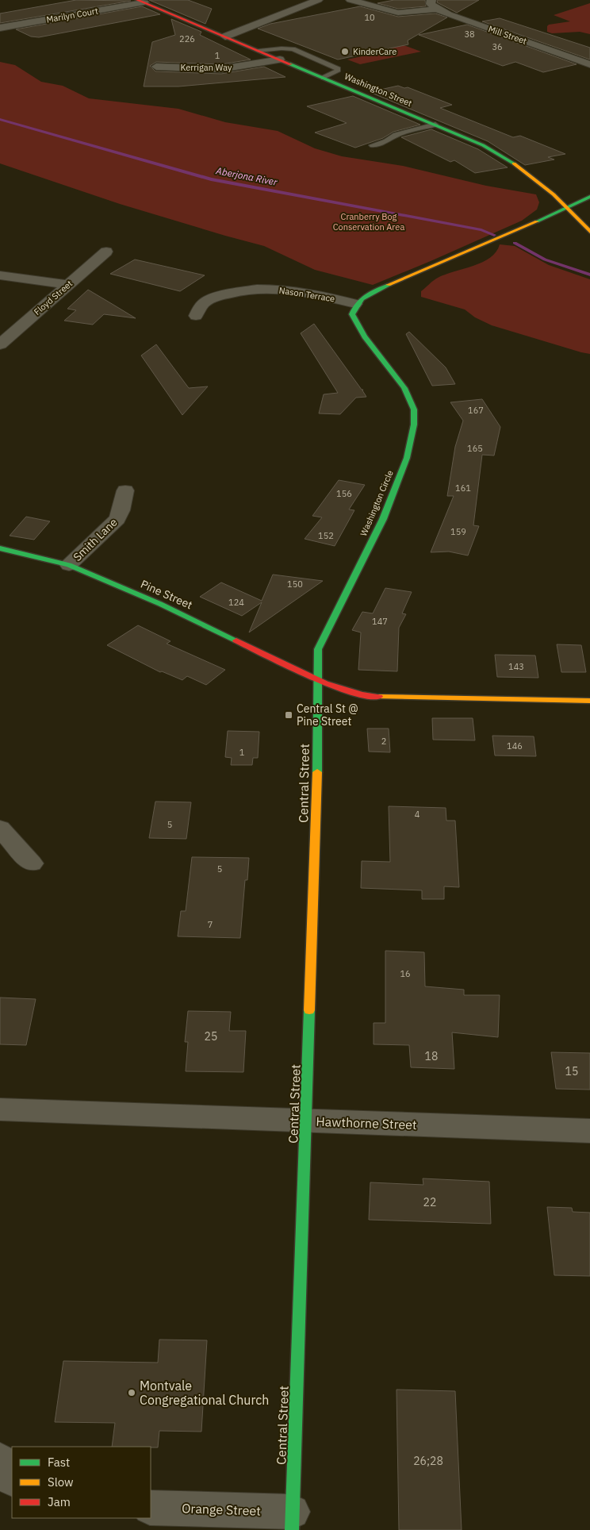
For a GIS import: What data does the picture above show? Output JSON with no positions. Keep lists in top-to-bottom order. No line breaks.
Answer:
{"streets":{"street":["Marilyn Court","Mill Street","Kerrigan Way","Washington Street","Nason Terrace","Floyd Street","Washington Circle","Smith Lane","Pine Street","Central Street","Hawthorne Street","Orange Street"]},"crossings":[["Marilyn Court","Washington Street"],["Kerrigan Way","Washington Street"],["Nason Terrace","Washington Circle"],["Washington Circle","Pine Street"],["Washington Circle","Central Street"],["Smith Lane","Pine Street"],["Pine Street","Central Street"],["Central Street","Hawthorne Street"],["Central Street","Orange Street"]],"water":["Aberjona River"],"parks":["Cranberry Bog Conservation Area"],"places":{"other":["KinderCare","Montvale Congregational Church"],"transit":["Central St @ Pine Street"]},"house_numbers":["10","38","226","36","1","167","165","161","156","159","152","150","124","147","143","2","146","1","4","5","5","7","16","25","18","15","22","26;28"],"legend":["Fast","Slow","Jam"]}
